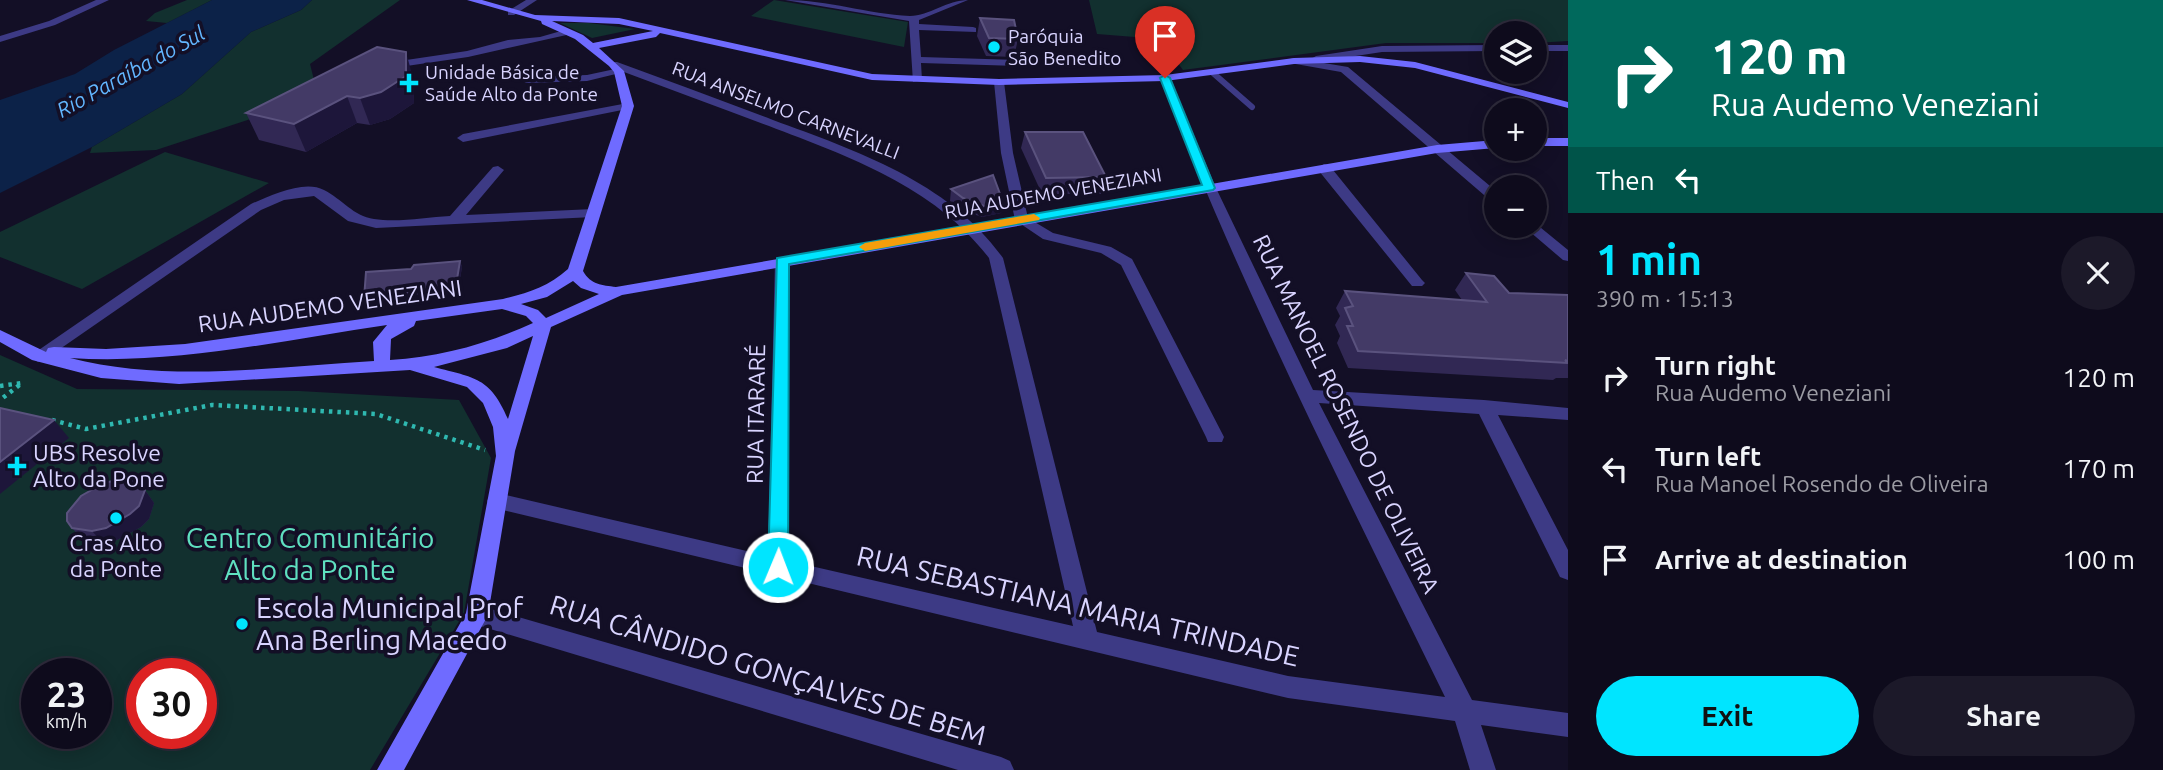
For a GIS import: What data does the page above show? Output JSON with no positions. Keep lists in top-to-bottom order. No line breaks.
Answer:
{"streets":{"main road":["RUA AUDEMO VENEZIANI"],"street":["RUA ANSELMO CARNEVALLI","RUA ITARARÉ","RUA MANOEL ROSENDO DE OLIVEIRA","RUA SEBASTIANA MARIA TRINDADE","RUA CÂNDIDO GONÇALVES DE BEM"]},"crossings":[["RUA ANSELMO CARNEVALLI","RUA AUDEMO VENEZIANI"],["RUA ANSELMO CARNEVALLI","RUA SEBASTIANA MARIA TRINDADE"],["RUA AUDEMO VENEZIANI","RUA ITARARÉ"],["RUA AUDEMO VENEZIANI","RUA MANOEL ROSENDO DE OLIVEIRA"],["RUA ITARARÉ","RUA SEBASTIANA MARIA TRINDADE"],["RUA MANOEL ROSENDO DE OLIVEIRA","RUA SEBASTIANA MARIA TRINDADE"]],"water":["Rio Paraíba do Sul"],"parks":["Centro Comunitário Alto da Ponte"],"places":{"other":["Paróquia São Benedito","Cras Alto da Ponte","Escola Municipal Prof Ana Berling Macedo"],"health":["Unidade Básica de Saúde Alto da Ponte","UBS Resolve Alto da Pone"]},"page":{"turn":["120 m","Rua Audemo Veneziani"],"map_buttons":["+","−"],"then":"Then","heading":["1 min","390 m · 15:13"],"list":[{"name":"Turn right","note":"Rua Audemo Veneziani","value":"120 m"},{"name":"Turn left","note":"Rua Manoel Rosendo de Oliveira","value":"170 m"},{"name":"Arrive at destination","value":"100 m"}],"speed":"23 km/h","limit":"30","buttons":["Exit","Share"]}}
